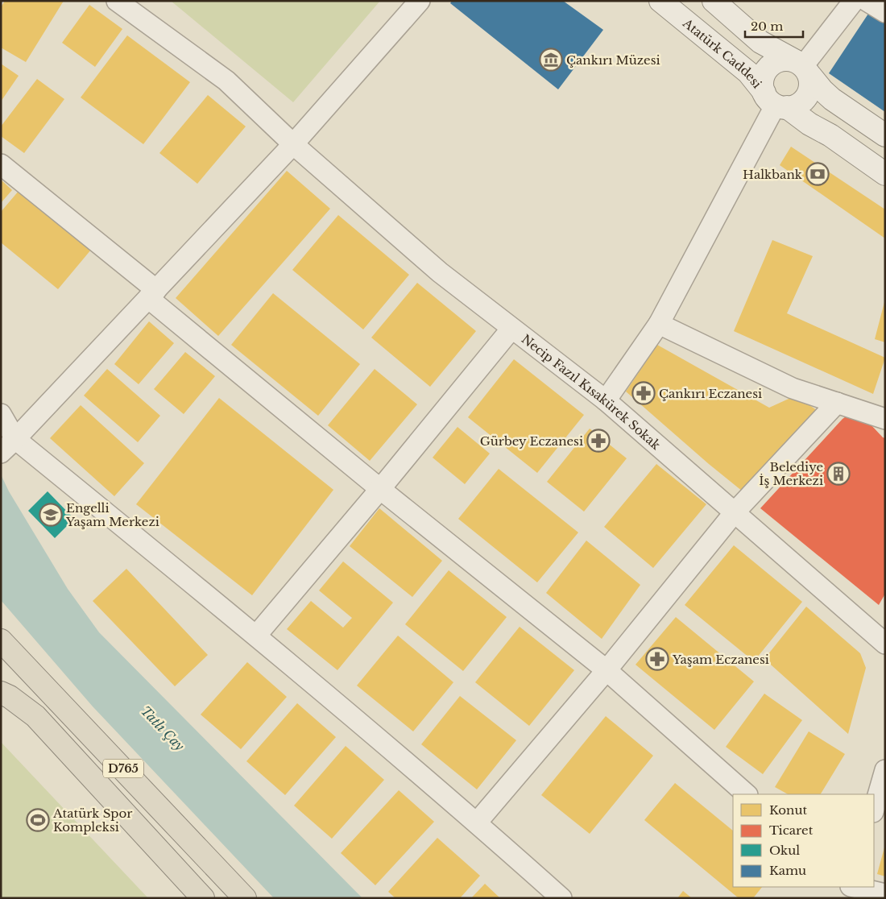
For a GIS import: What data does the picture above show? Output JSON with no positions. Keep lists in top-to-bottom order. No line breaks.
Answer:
{"streets":{"highway":["D765"],"main road":["Atatürk Caddesi"],"street":["Necip Fazıl Kısakürek Sokak"]},"water":["Tatlı Çay"],"places":{"museum":["Çankırı Müzesi"],"bank":["Halkbank"],"pharmacy":["Çankırı Eczanesi","Gürbey Eczanesi","Yaşam Eczanesi"],"building":["Belediye İş Merkezi"],"school or university":["Engelli Yaşam Merkezi"],"sports":["Atatürk Spor Kompleksi"]},"legend":["Konut","Ticaret","Okul","Kamu"],"scale_bar":"20 m"}
